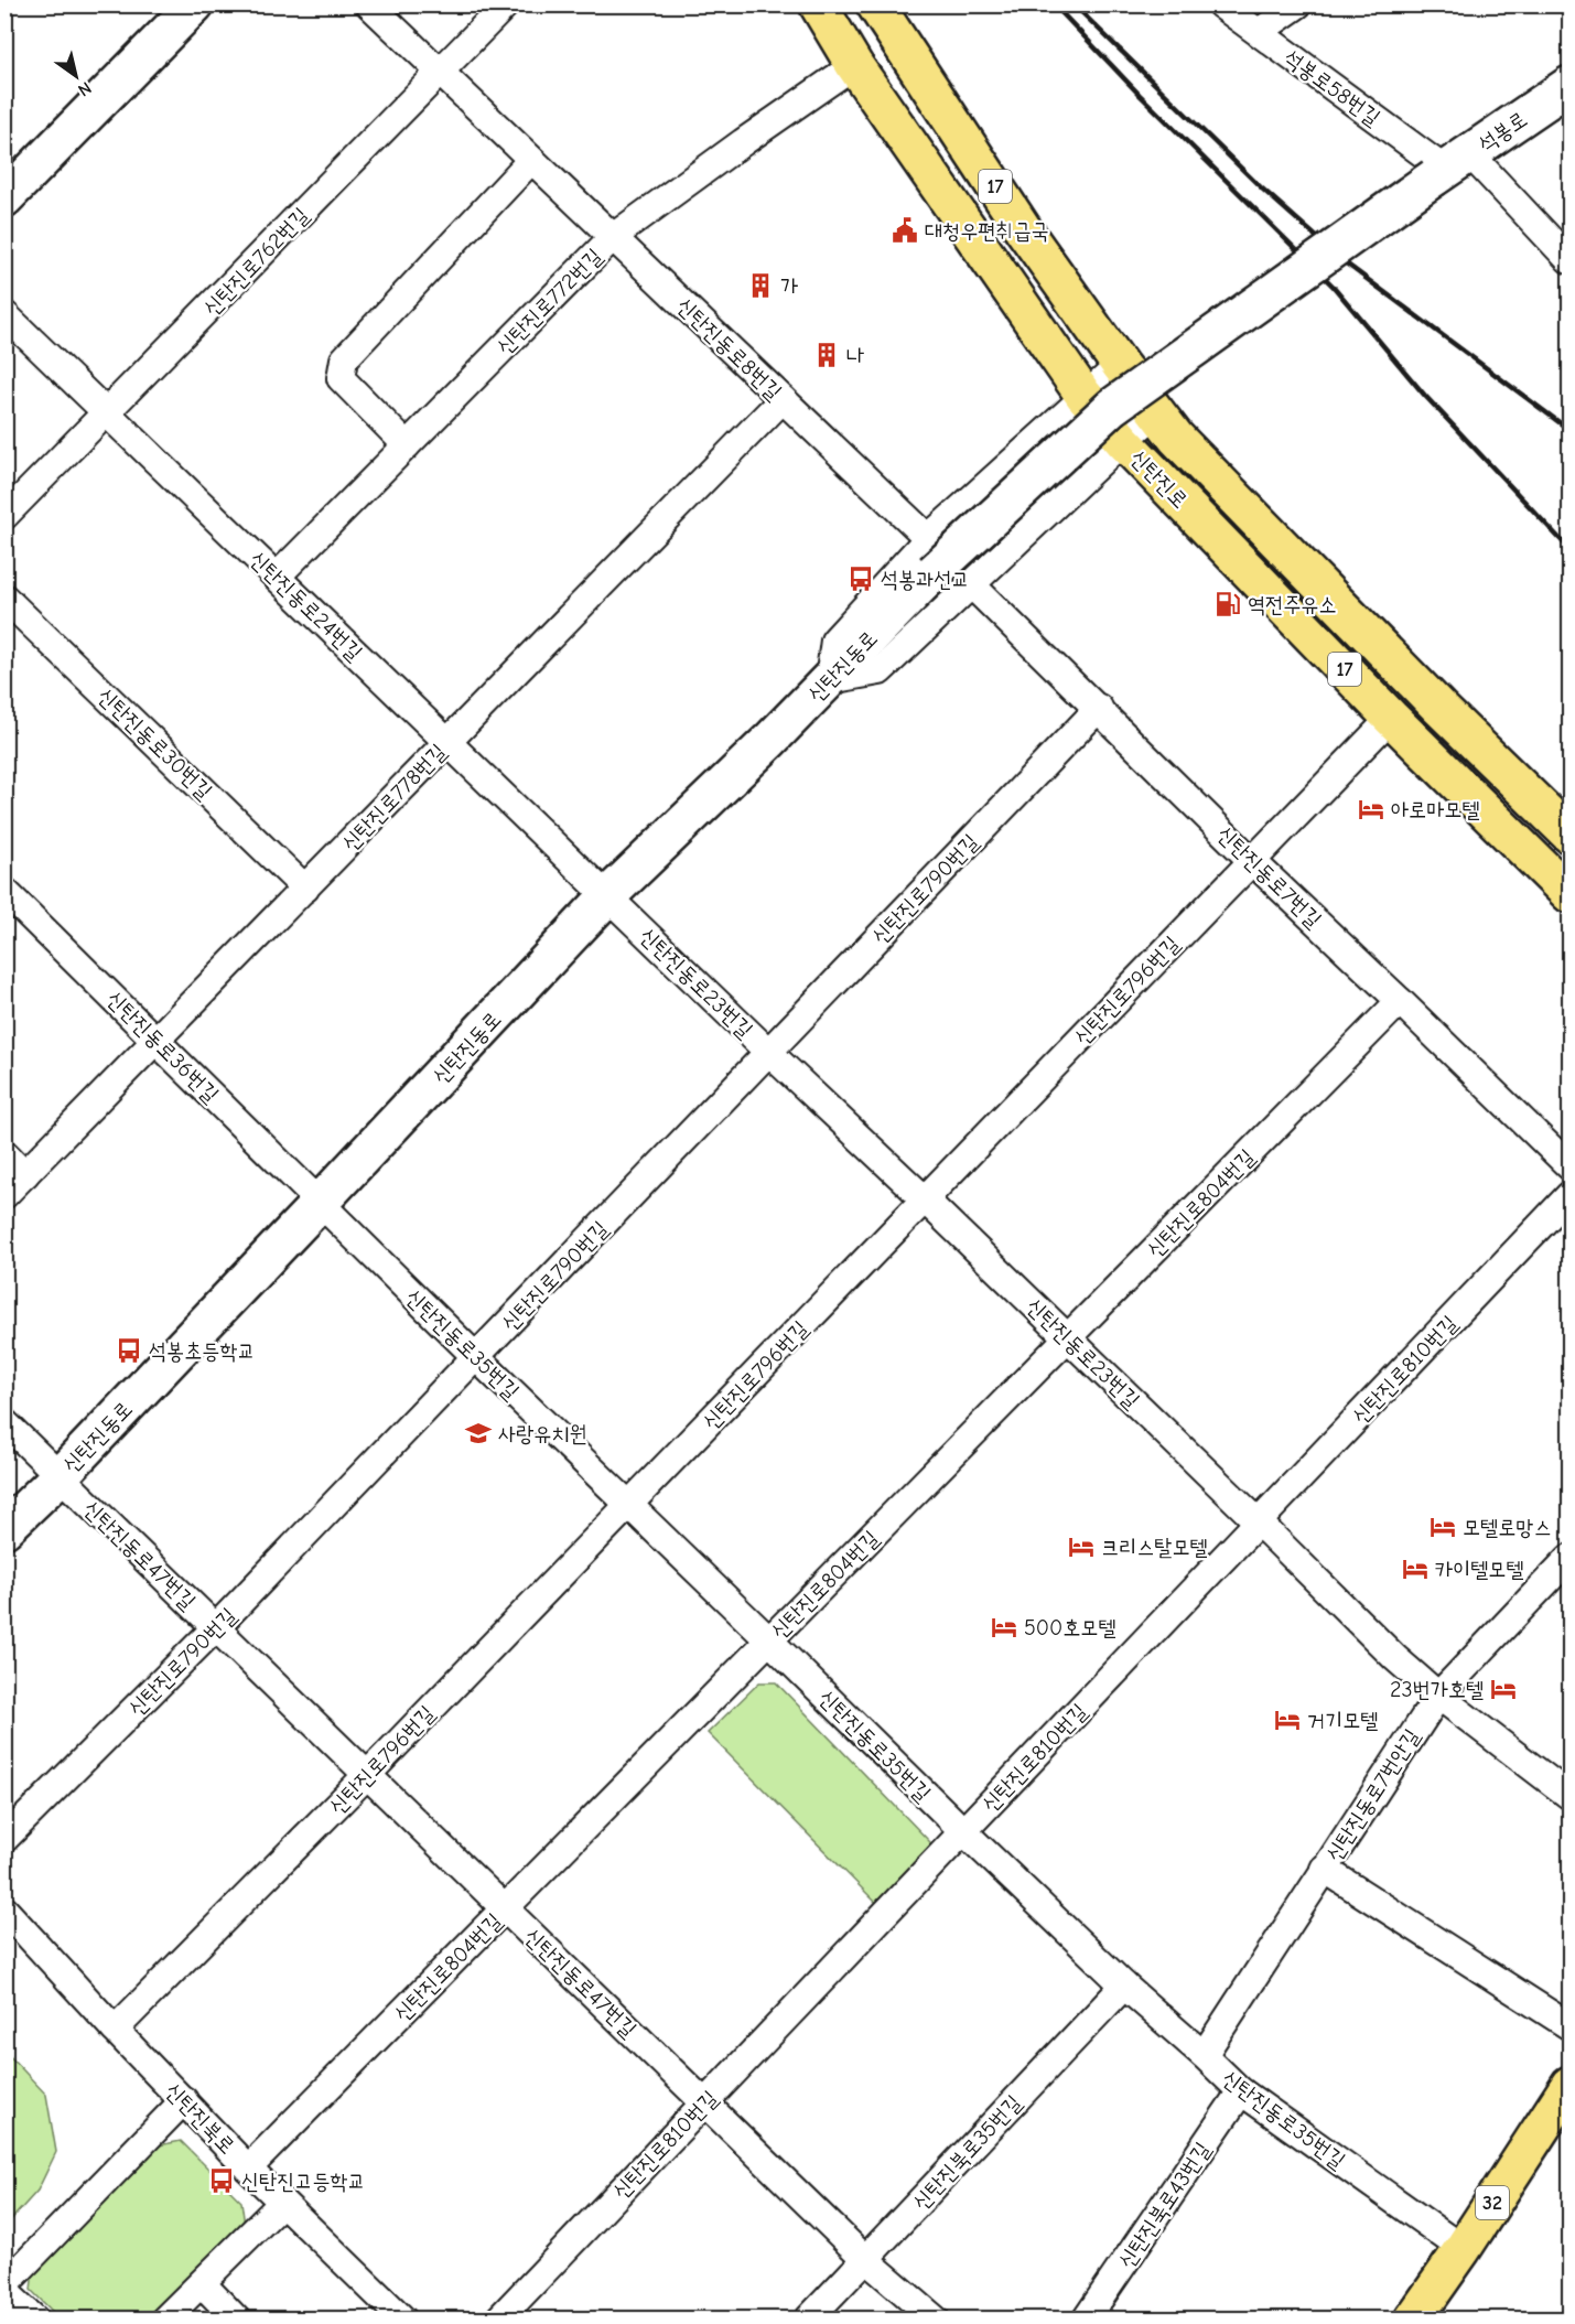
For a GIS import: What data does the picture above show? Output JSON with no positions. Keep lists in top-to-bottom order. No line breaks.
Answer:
{"streets":{"main road":["석봉로","17","신탄진로","신탄진동로","32"],"street":["석봉로58번길","신탄진로762번길","신탄진로772번길","신탄진동로8번길","신탄진동로24번길","신탄진동로30번길","신탄진로778번길","신탄진동로7번길","신탄진로790번길","신탄진동로23번길","신탄진로796번길","신탄진동로36번길","신탄진로804번길","신탄진동로35번길","신탄진로810번길","신탄진동로47번길","신탄진동로7번안길","신탄진북로","신탄진북로35번길","신탄진북로43번길"]},"crossings":[["석봉로58번길","석봉로"],["석봉로","신탄진동로8번길"],["석봉로","신탄진동로"],["신탄진로762번길","신탄진동로8번길"],["신탄진로762번길","신탄진동로24번길"],["신탄진로772번길","신탄진동로8번길"],["신탄진로772번길","신탄진로"],["신탄진로772번길","신탄진동로24번길"],["신탄진동로8번길","신탄진동로"],["신탄진동로8번길","신탄진로778번길"],["신탄진로","신탄진로796번길"],["신탄진동로24번길","신탄진동로"],["신탄진동로24번길","신탄진로778번길"],["신탄진동로24번길","신탄진동로23번길"],["신탄진동로","신탄진동로23번길"],["신탄진동로","신탄진동로36번길"],["신탄진동로","신탄진동로35번길"],["신탄진동로","신탄진동로47번길"],["신탄진동로30번길","신탄진로778번길"],["신탄진로778번길","신탄진동로36번길"],["신탄진동로7번길","신탄진로790번길"],["신탄진동로7번길","신탄진로796번길"],["신탄진동로7번길","신탄진로804번길"],["신탄진로790번길","신탄진동로23번길"],["신탄진로790번길","신탄진동로35번길"],["신탄진로790번길","신탄진동로47번길"],["신탄진동로23번길","신탄진로796번길"],["신탄진동로23번길","신탄진로804번길"],["신탄진동로23번길","신탄진로810번길"],["신탄진동로23번길","신탄진동로7번안길"],["신탄진로796번길","신탄진동로35번길"],["신탄진로796번길","신탄진동로47번길"],["신탄진로796번길","신탄진북로"],["신탄진동로36번길","신탄진동로35번길"],["신탄진로804번길","신탄진동로35번길"],["신탄진로804번길","신탄진동로47번길"],["신탄진로804번길","신탄진북로"],["신탄진동로35번길","신탄진로810번길"],["신탄진동로35번길","신탄진동로7번안길"],["신탄진동로35번길","신탄진북로35번길"],["신탄진동로35번길","32"],["신탄진동로35번길","신탄진북로43번길"],["신탄진로810번길","신탄진동로47번길"],["신탄진동로47번길","신탄진북로35번길"]],"places":{"public building":["대청우편취급국"],"building":["가","나"],"bus stop":["석봉과선교","석봉초등학교","신탄진고등학교"],"fuel station":["역전주유소"],"hotel":["아로마모텔","모텔로망스","크리스탈모텔","카이텔모텔","500호모텔","23번가호텔","거기모텔"],"school or university":["사랑유치원"]},"north":"bottom right"}
